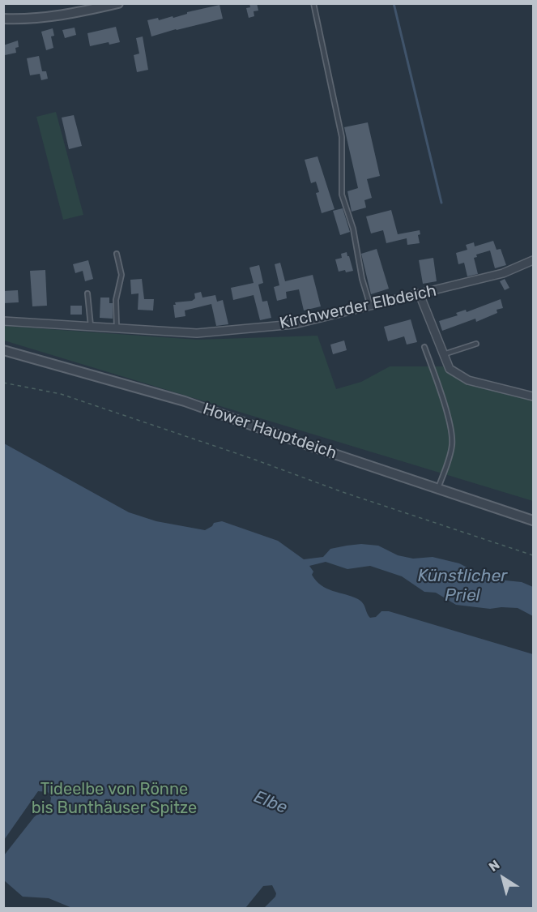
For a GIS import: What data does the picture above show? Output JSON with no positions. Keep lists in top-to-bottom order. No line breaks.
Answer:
{"streets":{"street":["Kirchwerder Elbdeich","Hower Hauptdeich"]},"water":["Künstlicher Priel","Elbe"],"parks":["Tideelbe von Rönne bis Bunthäuser Spitze"],"north":"top left"}
